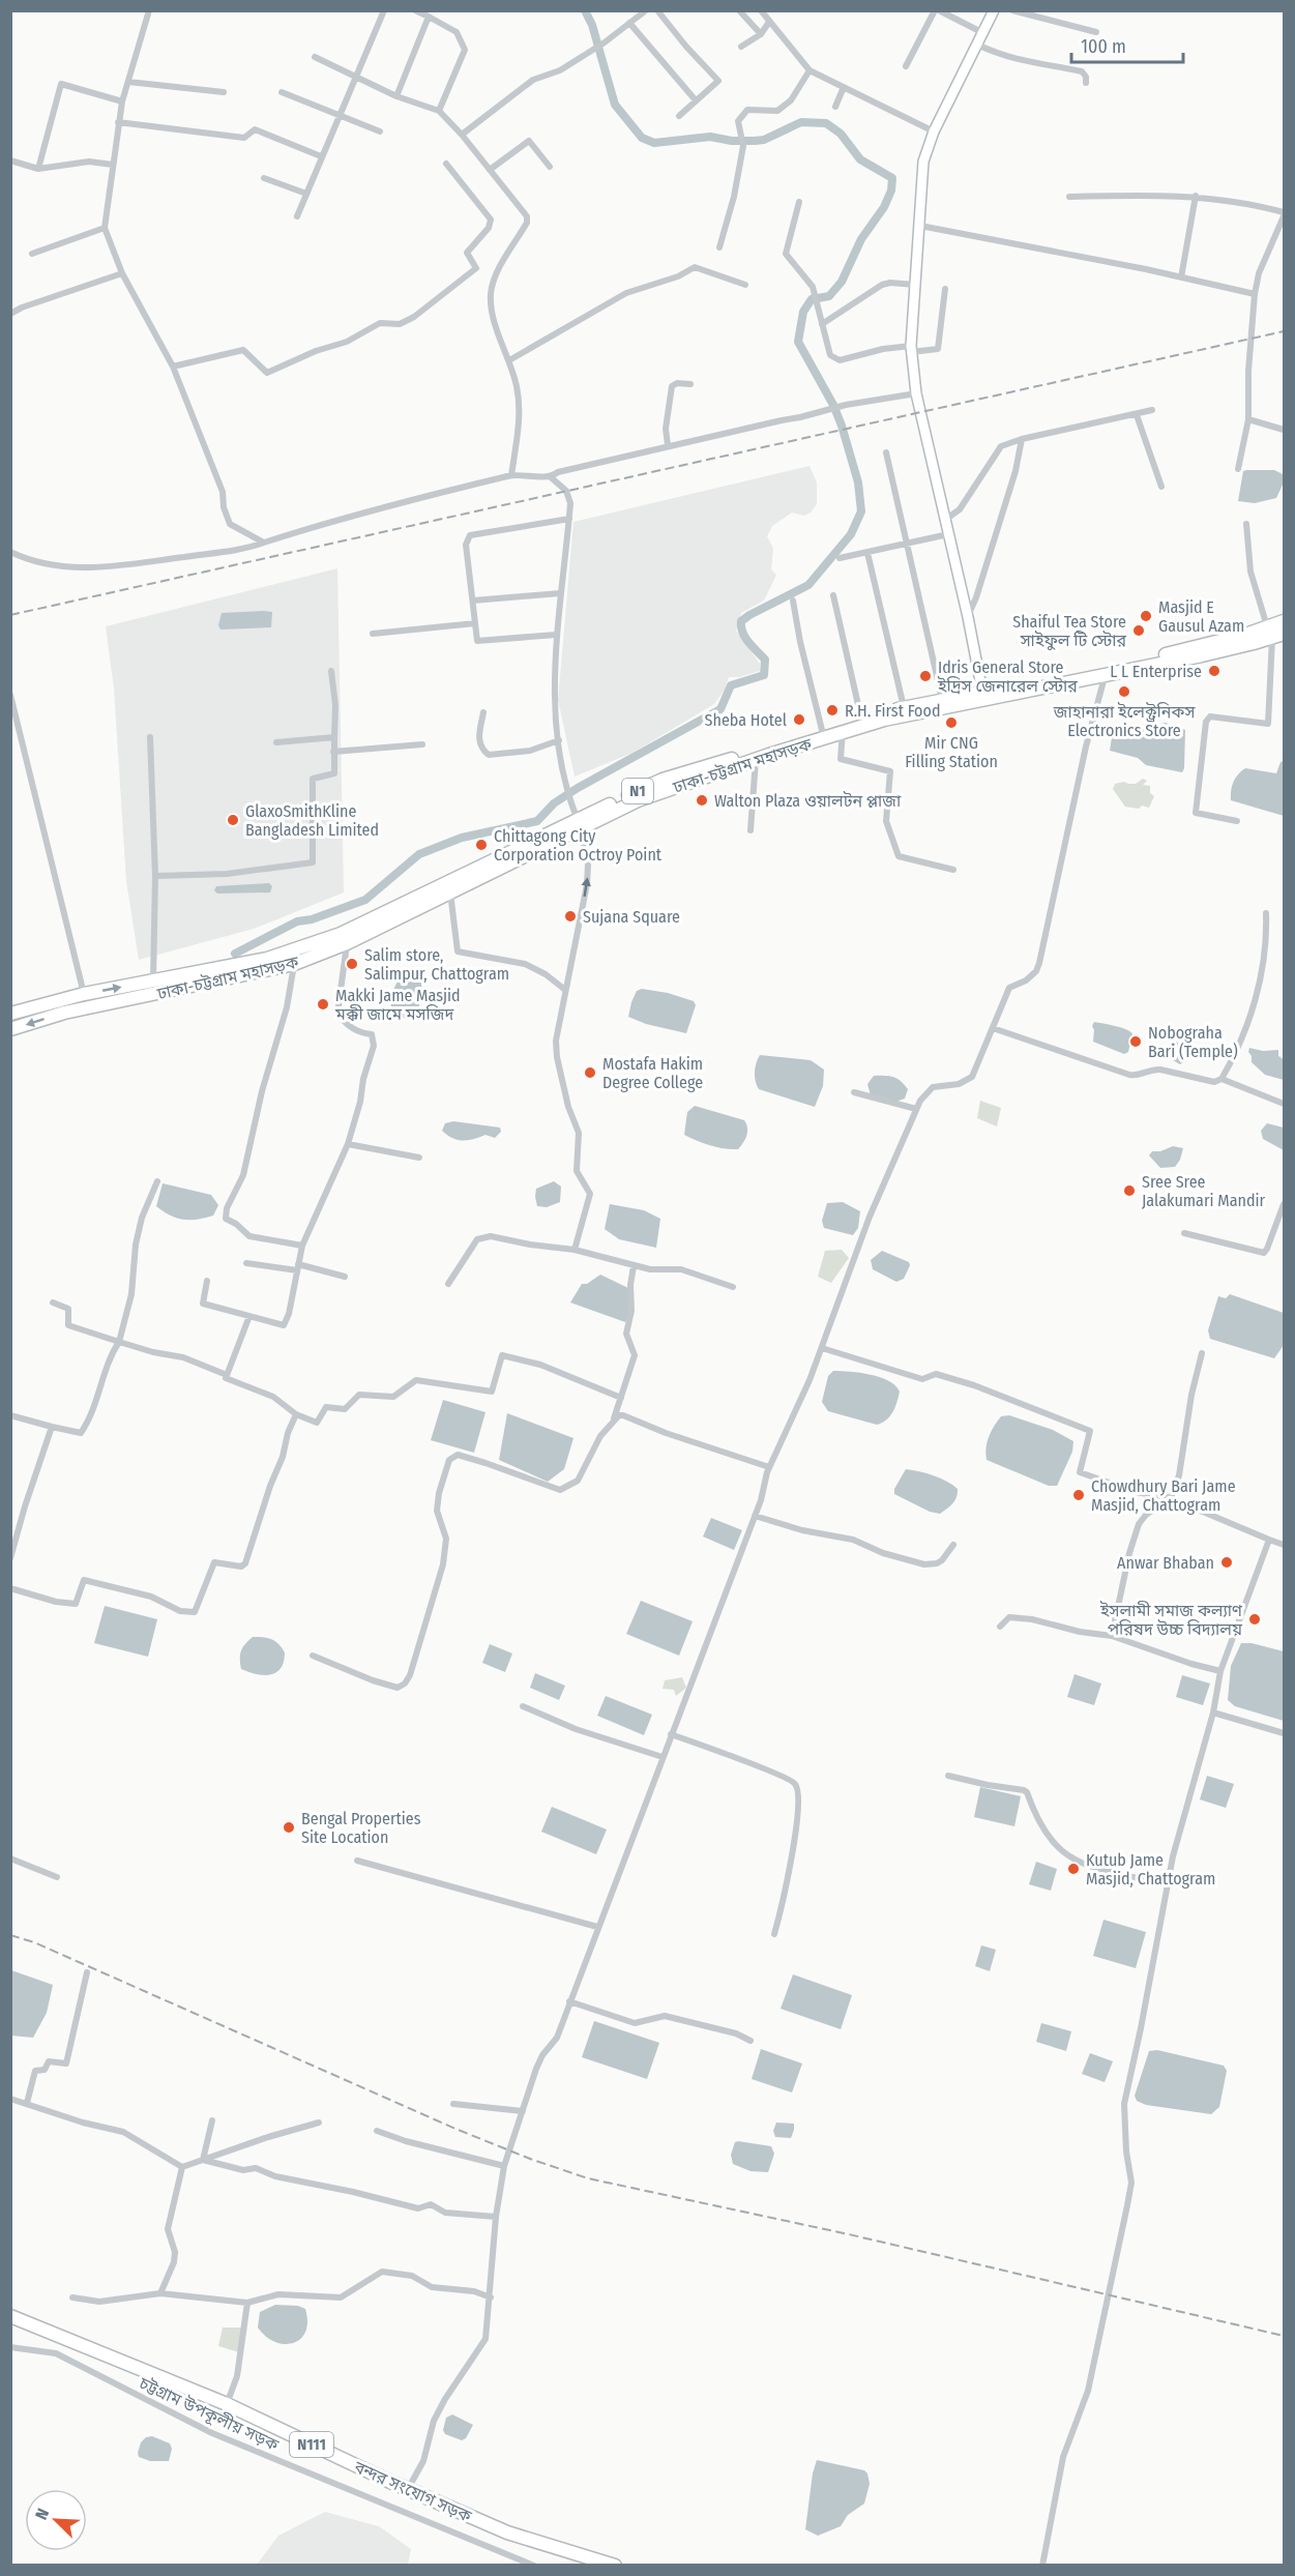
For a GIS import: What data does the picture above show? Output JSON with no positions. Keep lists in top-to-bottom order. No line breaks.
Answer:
{"streets":{"highway":["ঢাকা-চট্টগ্রাম মহাসড়ক","N1","N111","বন্দর সংযোগ সড়ক"],"street":["চট্টগ্রাম উপকূলীয় সড়ক"]},"places":["Masjid E Gausul Azam","Shaiful Tea Store সাইফুল টি স্টোর","L L Enterprise","Idris General Store ইদ্রিস জেনারেল স্টোর","জাহানারা ইলেক্ট্রনিকস Electronics Store","R.H. First Food","Sheba Hotel","Mir CNG Filling Station","Walton Plaza ওয়ালটন প্লাজা","GlaxoSmithKline Bangladesh Limited","Chittagong City Corporation Octroy Point","Sujana Square","Salim store, Salimpur, Chattogram","Makki Jame Masjid মক্কী জামে মসজিদ","Nobograha Bari (Temple)","Mostafa Hakim Degree College","Sree Sree Jalakumari Mandir","Chowdhury Bari Jame Masjid, Chattogram","Anwar Bhaban","ইসলামী সমাজ কল্যাণ পরিষদ উচ্চ বিদ্যালয়","Bengal Properties Site Location","Kutub Jame Masjid, Chattogram"],"scale_bar":"100 m","north":"top left"}
